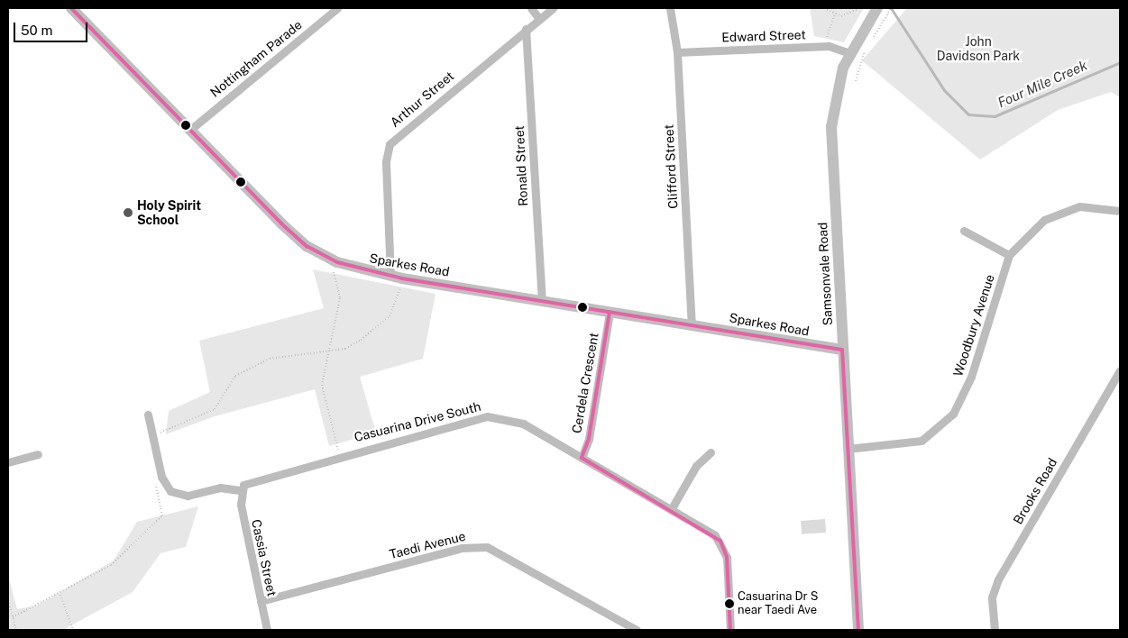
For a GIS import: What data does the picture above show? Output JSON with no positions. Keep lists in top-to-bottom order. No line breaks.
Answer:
{"streets":{"street":["Edward Street","Nottingham Parade","Arthur Street","Ronald Street","Clifford Street","Sparkes Road","Samsonvale Road","Woodbury Avenue","Cerdela Crescent","Casuarina Drive South","Brooks Road","Taedi Avenue","Cassia Street"]},"crossings":[["Edward Street","Clifford Street"],["Edward Street","Samsonvale Road"],["Nottingham Parade","Sparkes Road"],["Arthur Street","Ronald Street"],["Arthur Street","Sparkes Road"],["Ronald Street","Sparkes Road"],["Clifford Street","Sparkes Road"],["Sparkes Road","Samsonvale Road"],["Sparkes Road","Cerdela Crescent"],["Samsonvale Road","Woodbury Avenue"],["Cerdela Crescent","Casuarina Drive South"],["Casuarina Drive South","Cassia Street"],["Taedi Avenue","Cassia Street"]],"water":["Four Mile Creek"],"parks":["John Davidson Park"],"places":["Holy Spirit School","Casuarina Dr S near Taedi Ave"],"scale_bar":"50 m"}
